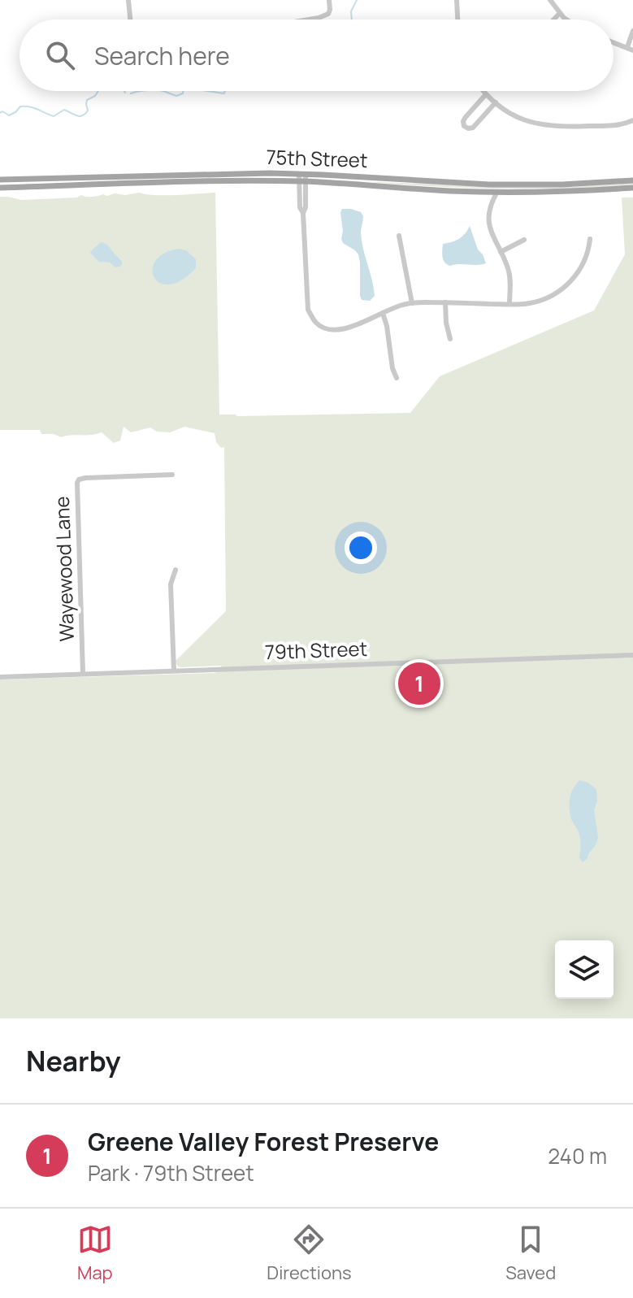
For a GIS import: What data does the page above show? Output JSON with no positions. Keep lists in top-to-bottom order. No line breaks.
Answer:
{"streets":{"main road":["75th Street"],"street":["Wayewood Lane","79th Street"]},"crossings":[["Wayewood Lane","79th Street"]],"page":{"search":"Search here","pins":"1","heading":"Nearby","list":[{"mark":"1","name":"Greene Valley Forest Preserve","note":"Park · 79th Street","value":"240 m"}],"nav":["Map","Directions","Saved"]}}
